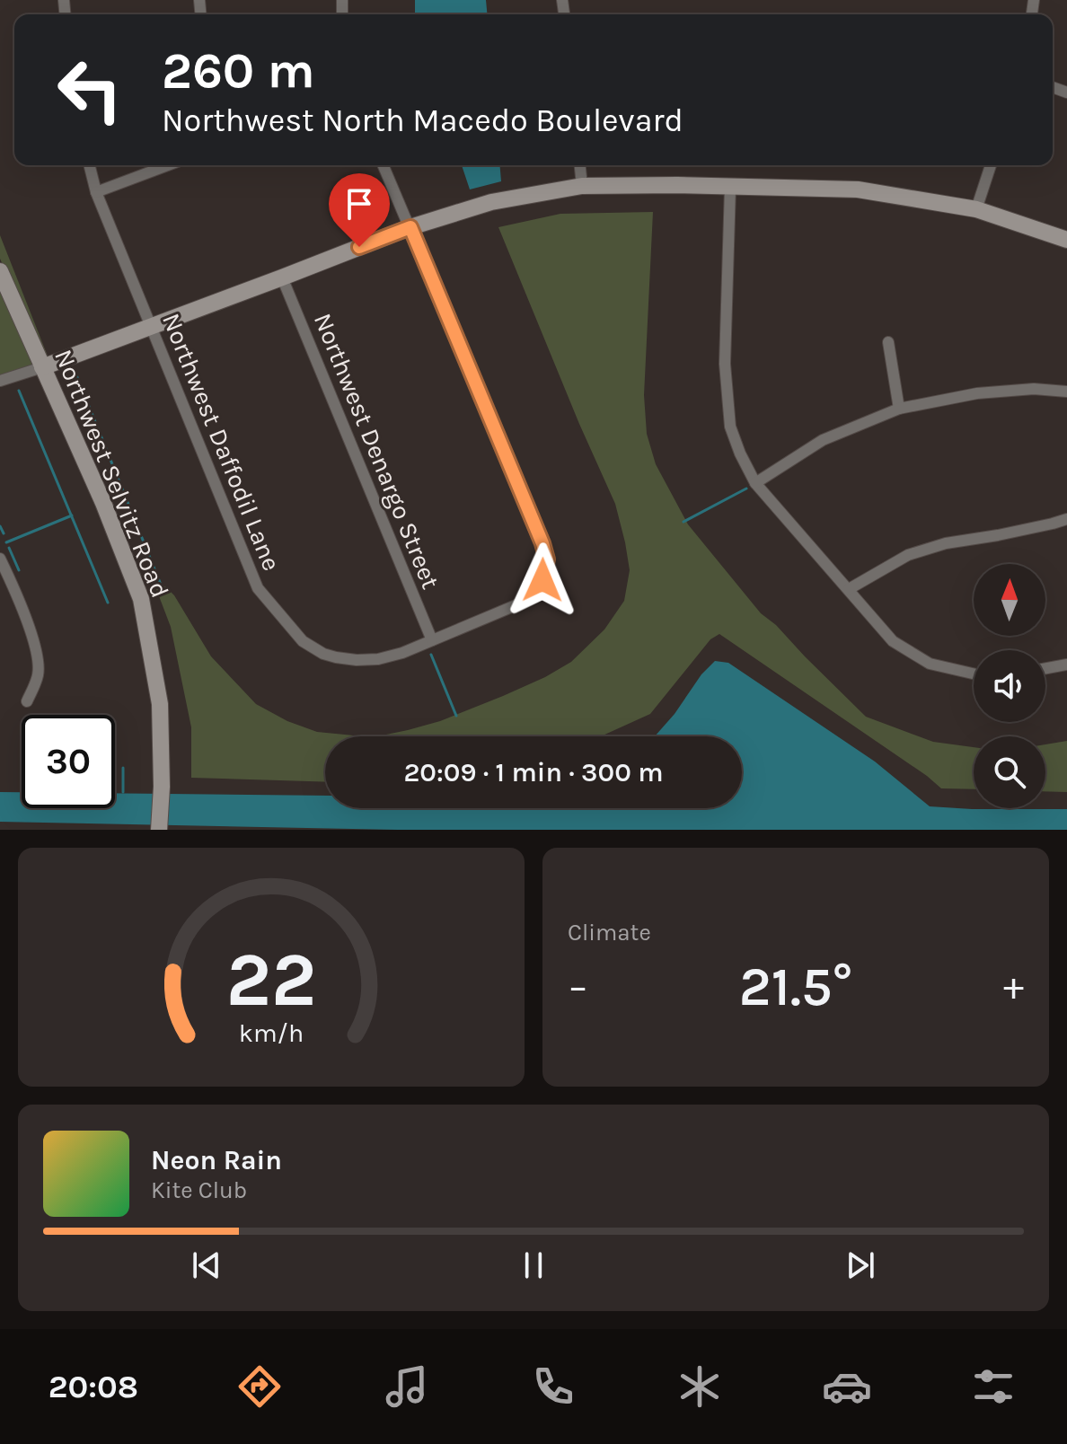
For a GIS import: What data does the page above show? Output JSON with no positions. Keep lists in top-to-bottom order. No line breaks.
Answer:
{"streets":{"street":["Northwest Daffodil Lane","Northwest Denargo Street","Northwest Selvitz Road"]},"crossings":[["Northwest Daffodil Lane","Northwest Denargo Street"]],"north":"top","page":{"turn":["260 m","Northwest North Macedo Boulevard"],"limit":"30","trip":"20:09 · 1 min · 300 m","tile":"Climate","heat":["−","21.5°","+"],"song":["Neon Rain","Kite Club"],"tabs":"20:08","gauge":["22","km/h"]}}
